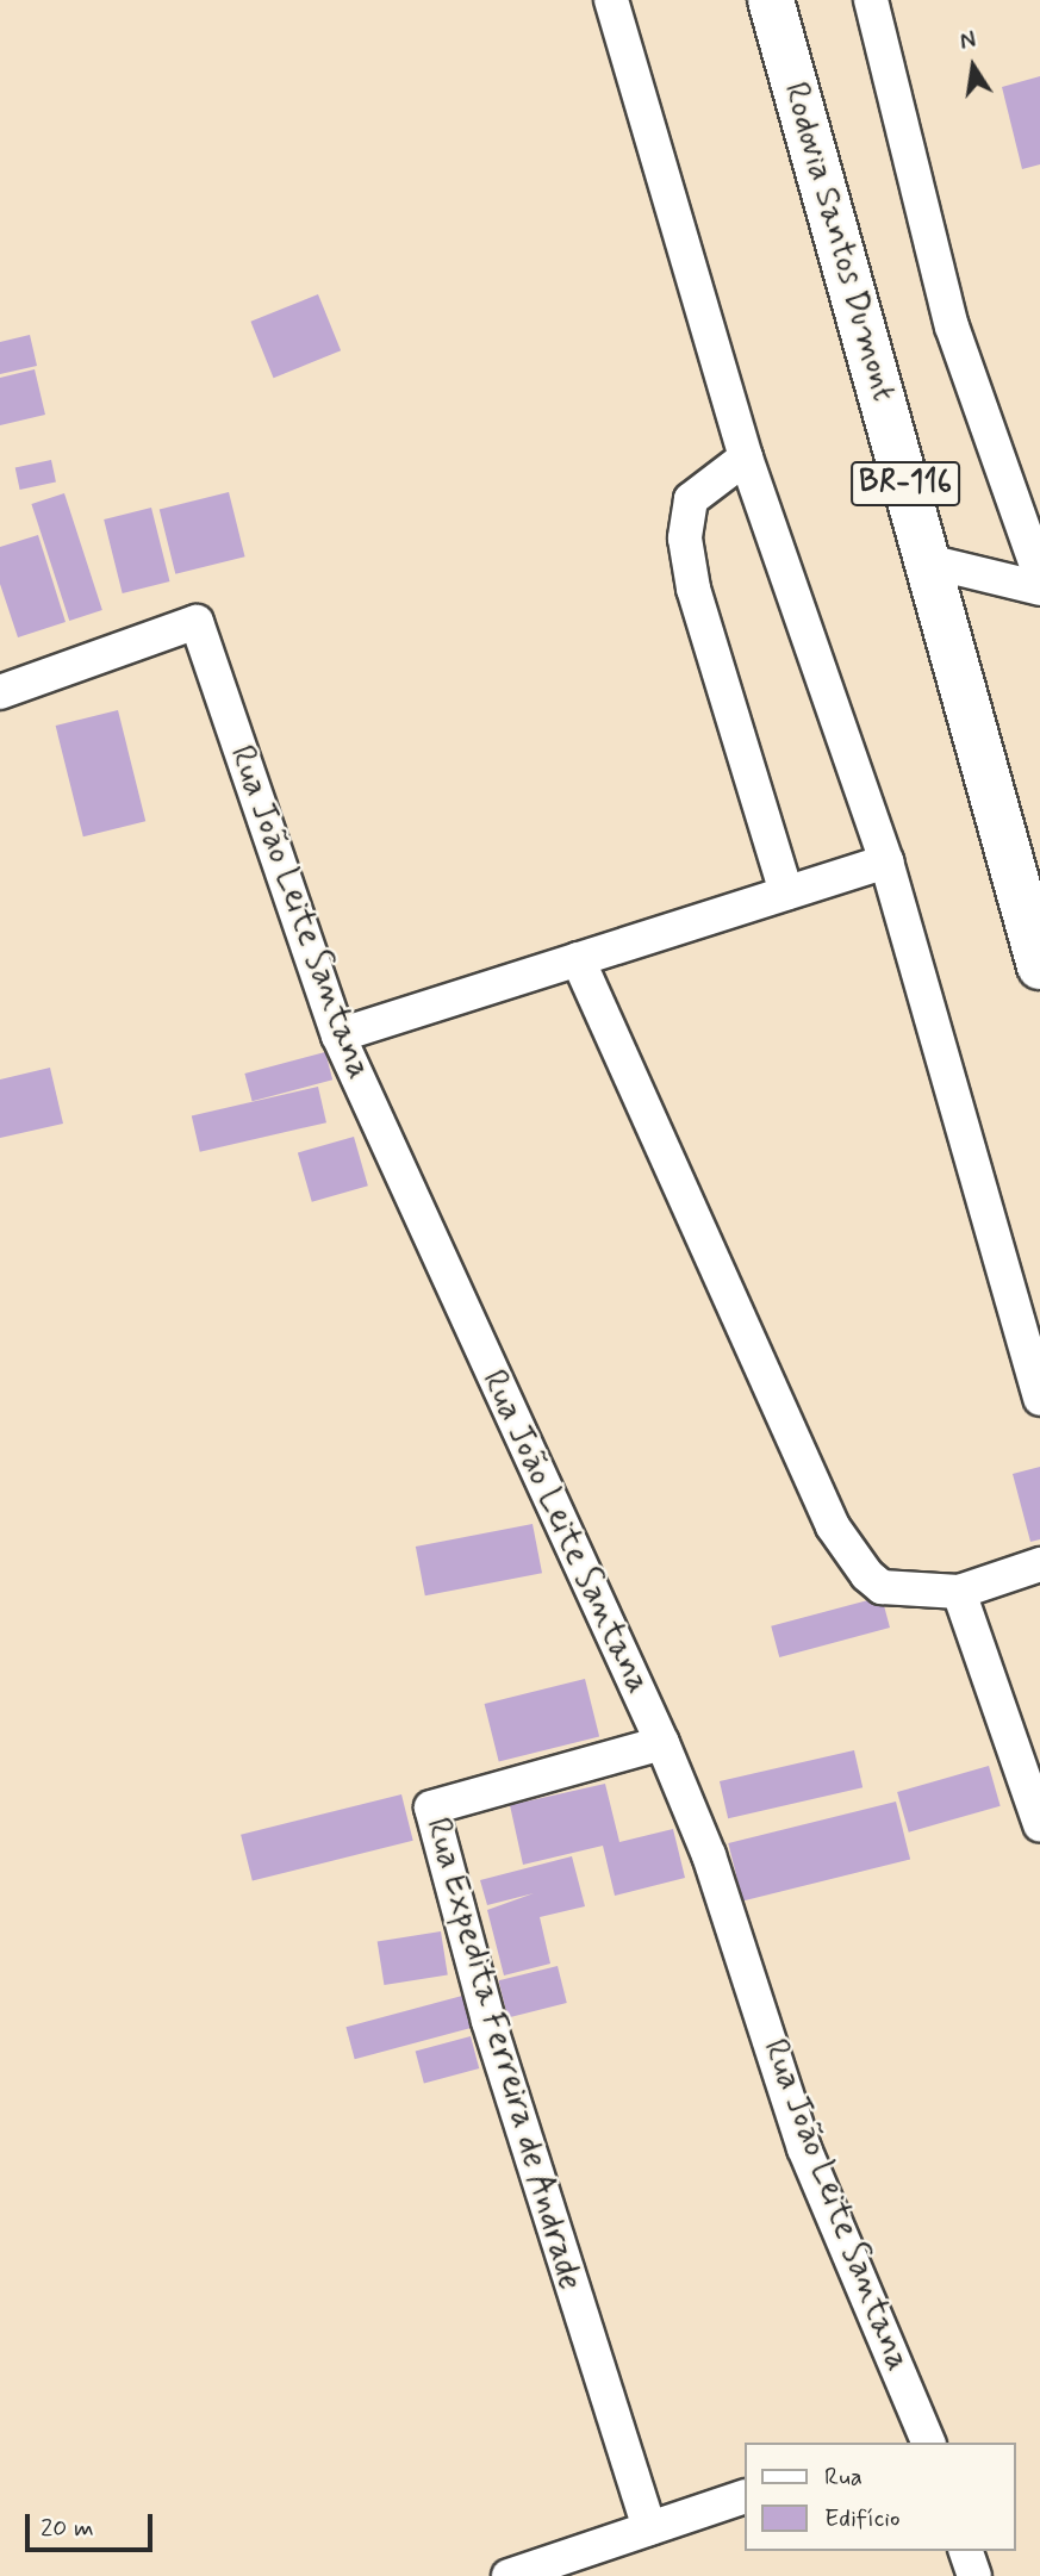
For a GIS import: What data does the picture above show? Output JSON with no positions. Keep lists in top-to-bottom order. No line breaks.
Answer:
{"streets":{"highway":["Rodovia Santos Dumont","BR-116"],"street":["Rua João Leite Santana","Rua Expedita Ferreira de Andrade"]},"crossings":[["Rua João Leite Santana","Rua Expedita Ferreira de Andrade"]],"legend":["Rua","Edifício"],"scale_bar":"20 m","north":"top"}
